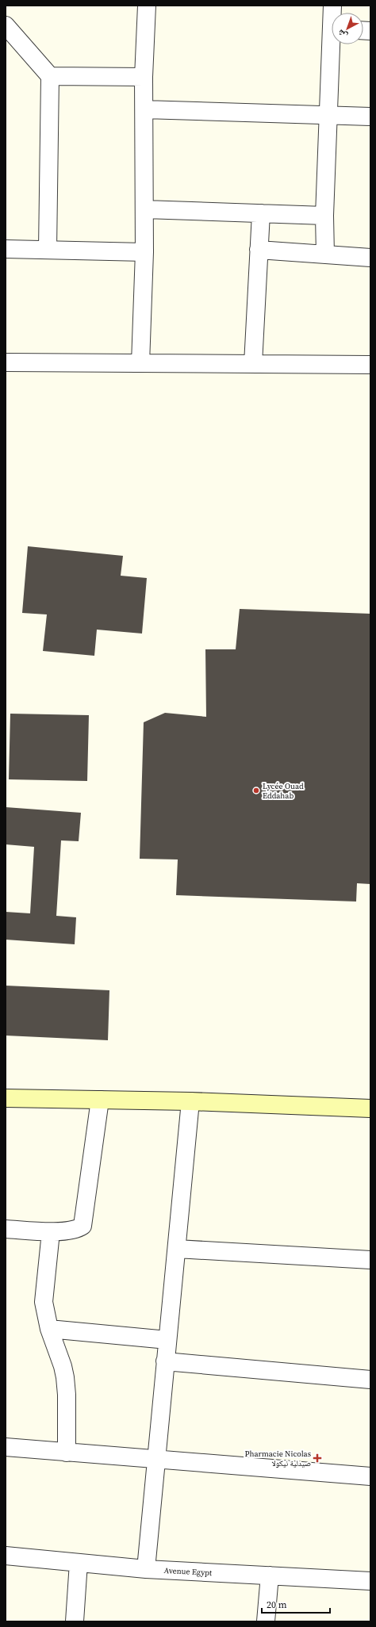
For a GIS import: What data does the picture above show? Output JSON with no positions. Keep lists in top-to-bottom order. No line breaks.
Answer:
{"streets":{"street":["Avenue Egypt"]},"places":{"other":["Lycée Ouad Eddahab"],"health":["Pharmacie Nicolas صيدلية نيكولا"]},"scale_bar":"20 m","north":"bottom left"}
